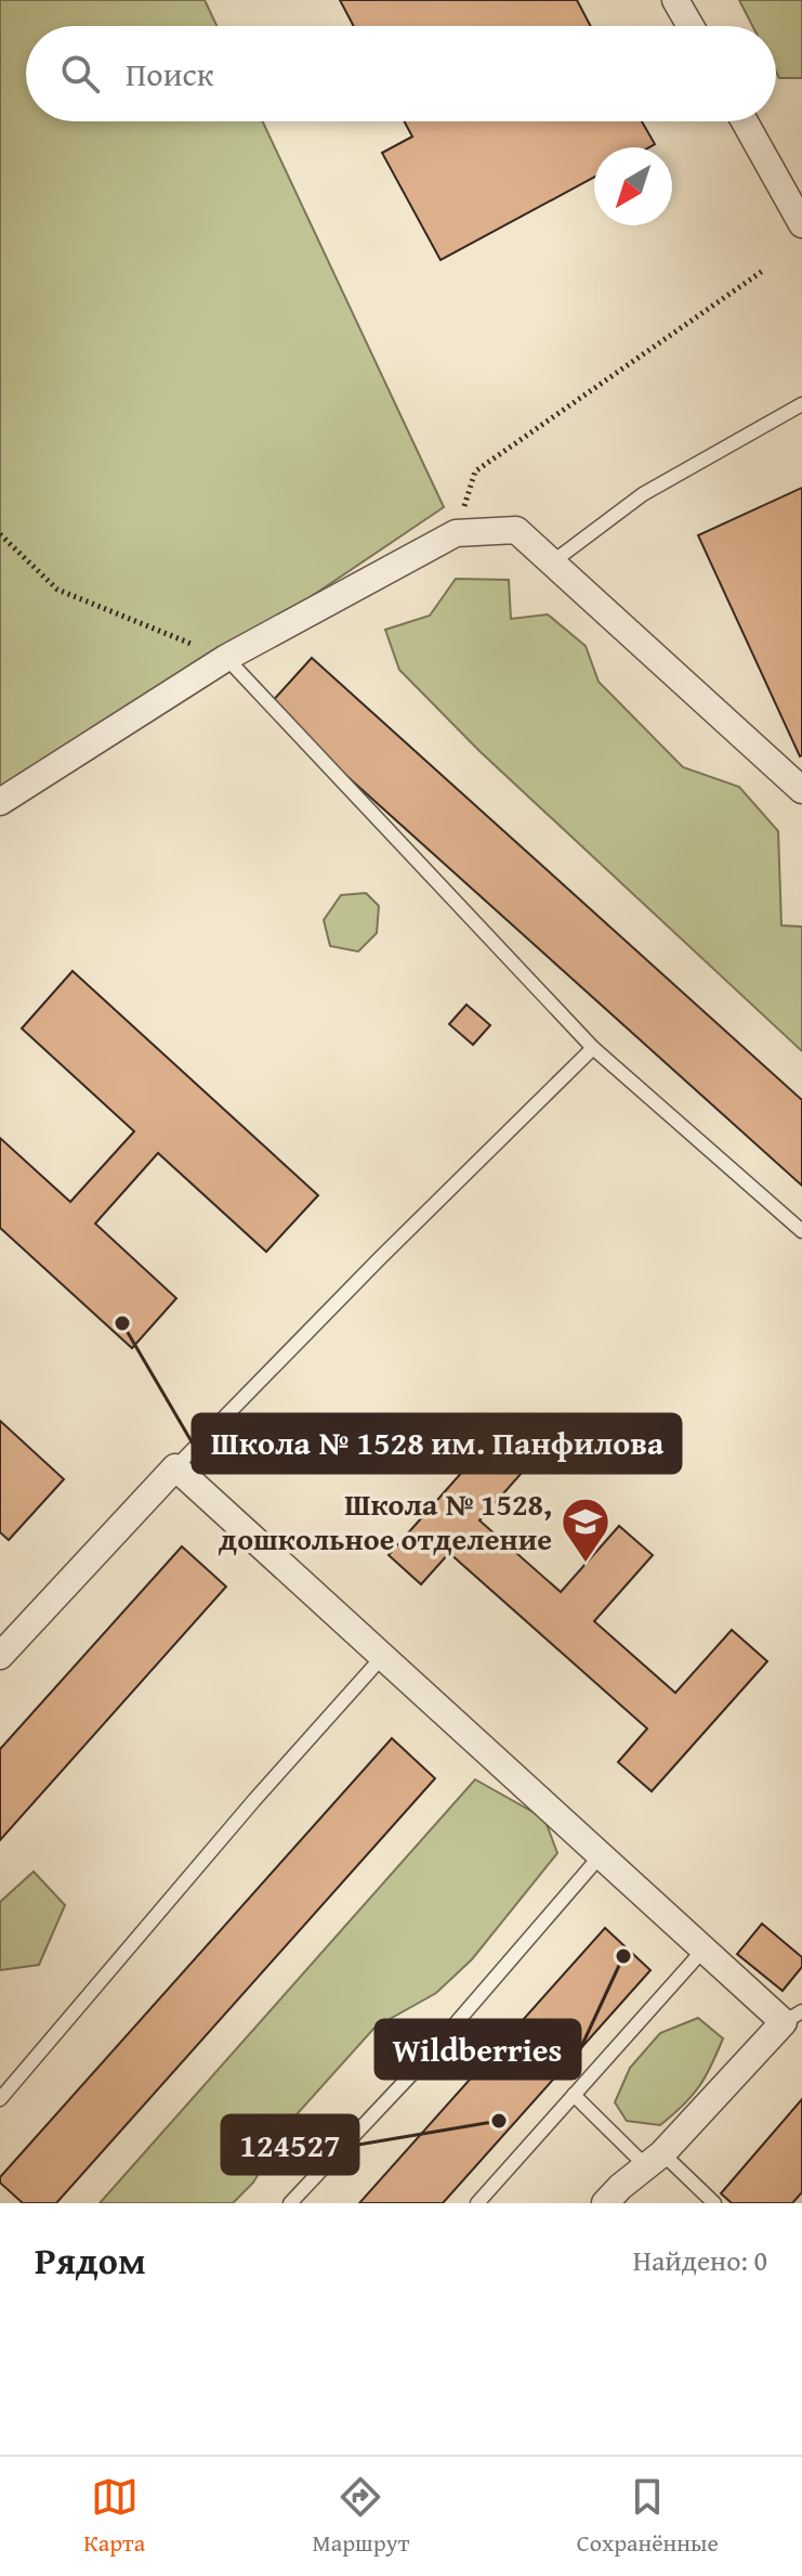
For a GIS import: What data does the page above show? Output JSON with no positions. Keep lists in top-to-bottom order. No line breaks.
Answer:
{"places":{"other":["Школа № 1528 им. Панфилова","Wildberries","124527"],"school or university":["Школа № 1528, дошкольное отделение"]},"north":"bottom left","page":{"search":"Поиск","heading":["Рядом","Найдено: 0"],"nav":["Карта","Маршрут","Сохранённые"]}}
